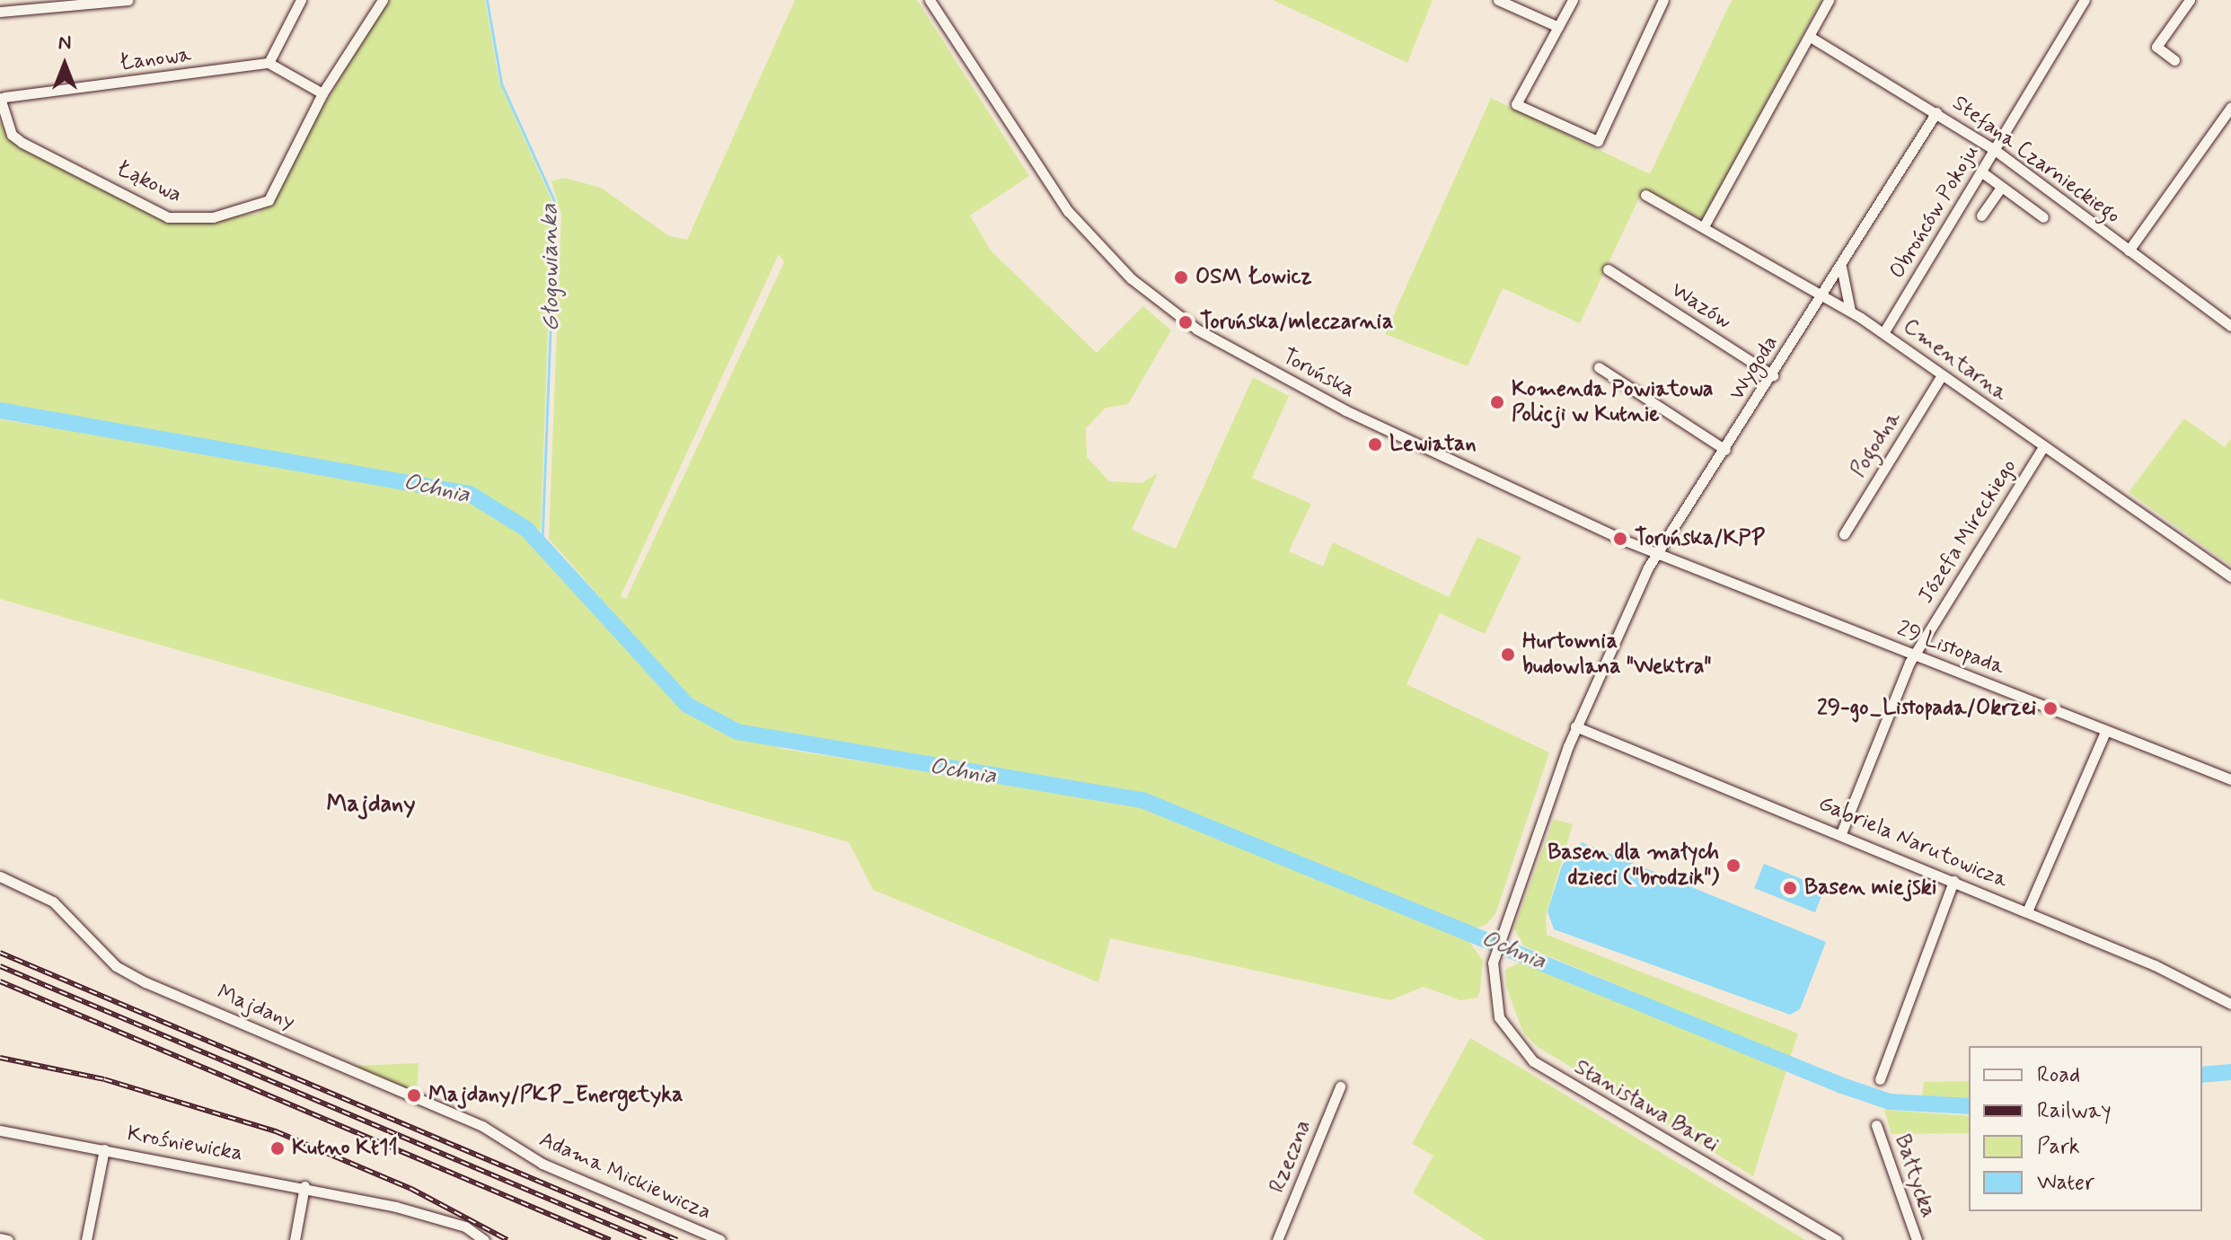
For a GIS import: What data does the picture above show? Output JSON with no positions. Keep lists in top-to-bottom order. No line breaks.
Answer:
{"streets":{"street":["Łanowa","Stefana Czarnieckiego","Łąkowa","Obrońców Pokoju","Wazów","Cmentarna","Wygoda","Toruńska","Pogodna","Józefa Mireckiego","29 Listopada","Gabriela Narutowicza","Majdany","Stanisława Barei","Krośniewicka","Rzeczna","Adama Mickiewicza","Bałtycka"]},"crossings":[["Łanowa","Łąkowa"],["Stefana Czarnieckiego","Obrońców Pokoju"],["Stefana Czarnieckiego","Wygoda"],["Obrońców Pokoju","Cmentarna"],["Wazów","Wygoda"],["Cmentarna","Wygoda"],["Cmentarna","Pogodna"],["Cmentarna","Józefa Mireckiego"],["Wygoda","Toruńska"],["Wygoda","29 Listopada"],["Wygoda","Gabriela Narutowicza"],["Wygoda","Stanisława Barei"],["Toruńska","29 Listopada"],["Józefa Mireckiego","29 Listopada"],["Józefa Mireckiego","Gabriela Narutowicza"],["Gabriela Narutowicza","Stanisława Barei"],["Majdany","Adama Mickiewicza"]],"districts":["Majdany"],"water":["Głogowianka","Ochnia"],"places":["OSM Łowicz","Toruńska/mleczarnia","Komenda Powiatowa Policji w Kutnie","Lewiatan","Toruńska/KPP","Hurtownia budowlana \"Wektra\"","29-go_Listopada/Okrzei","Basen dla małych dzieci (\"brodzik\")","Basen miejski","Majdany/PKP_Energetyka","Kutno Kt11"],"legend":["Road","Railway","Park","Water"],"north":"top"}
